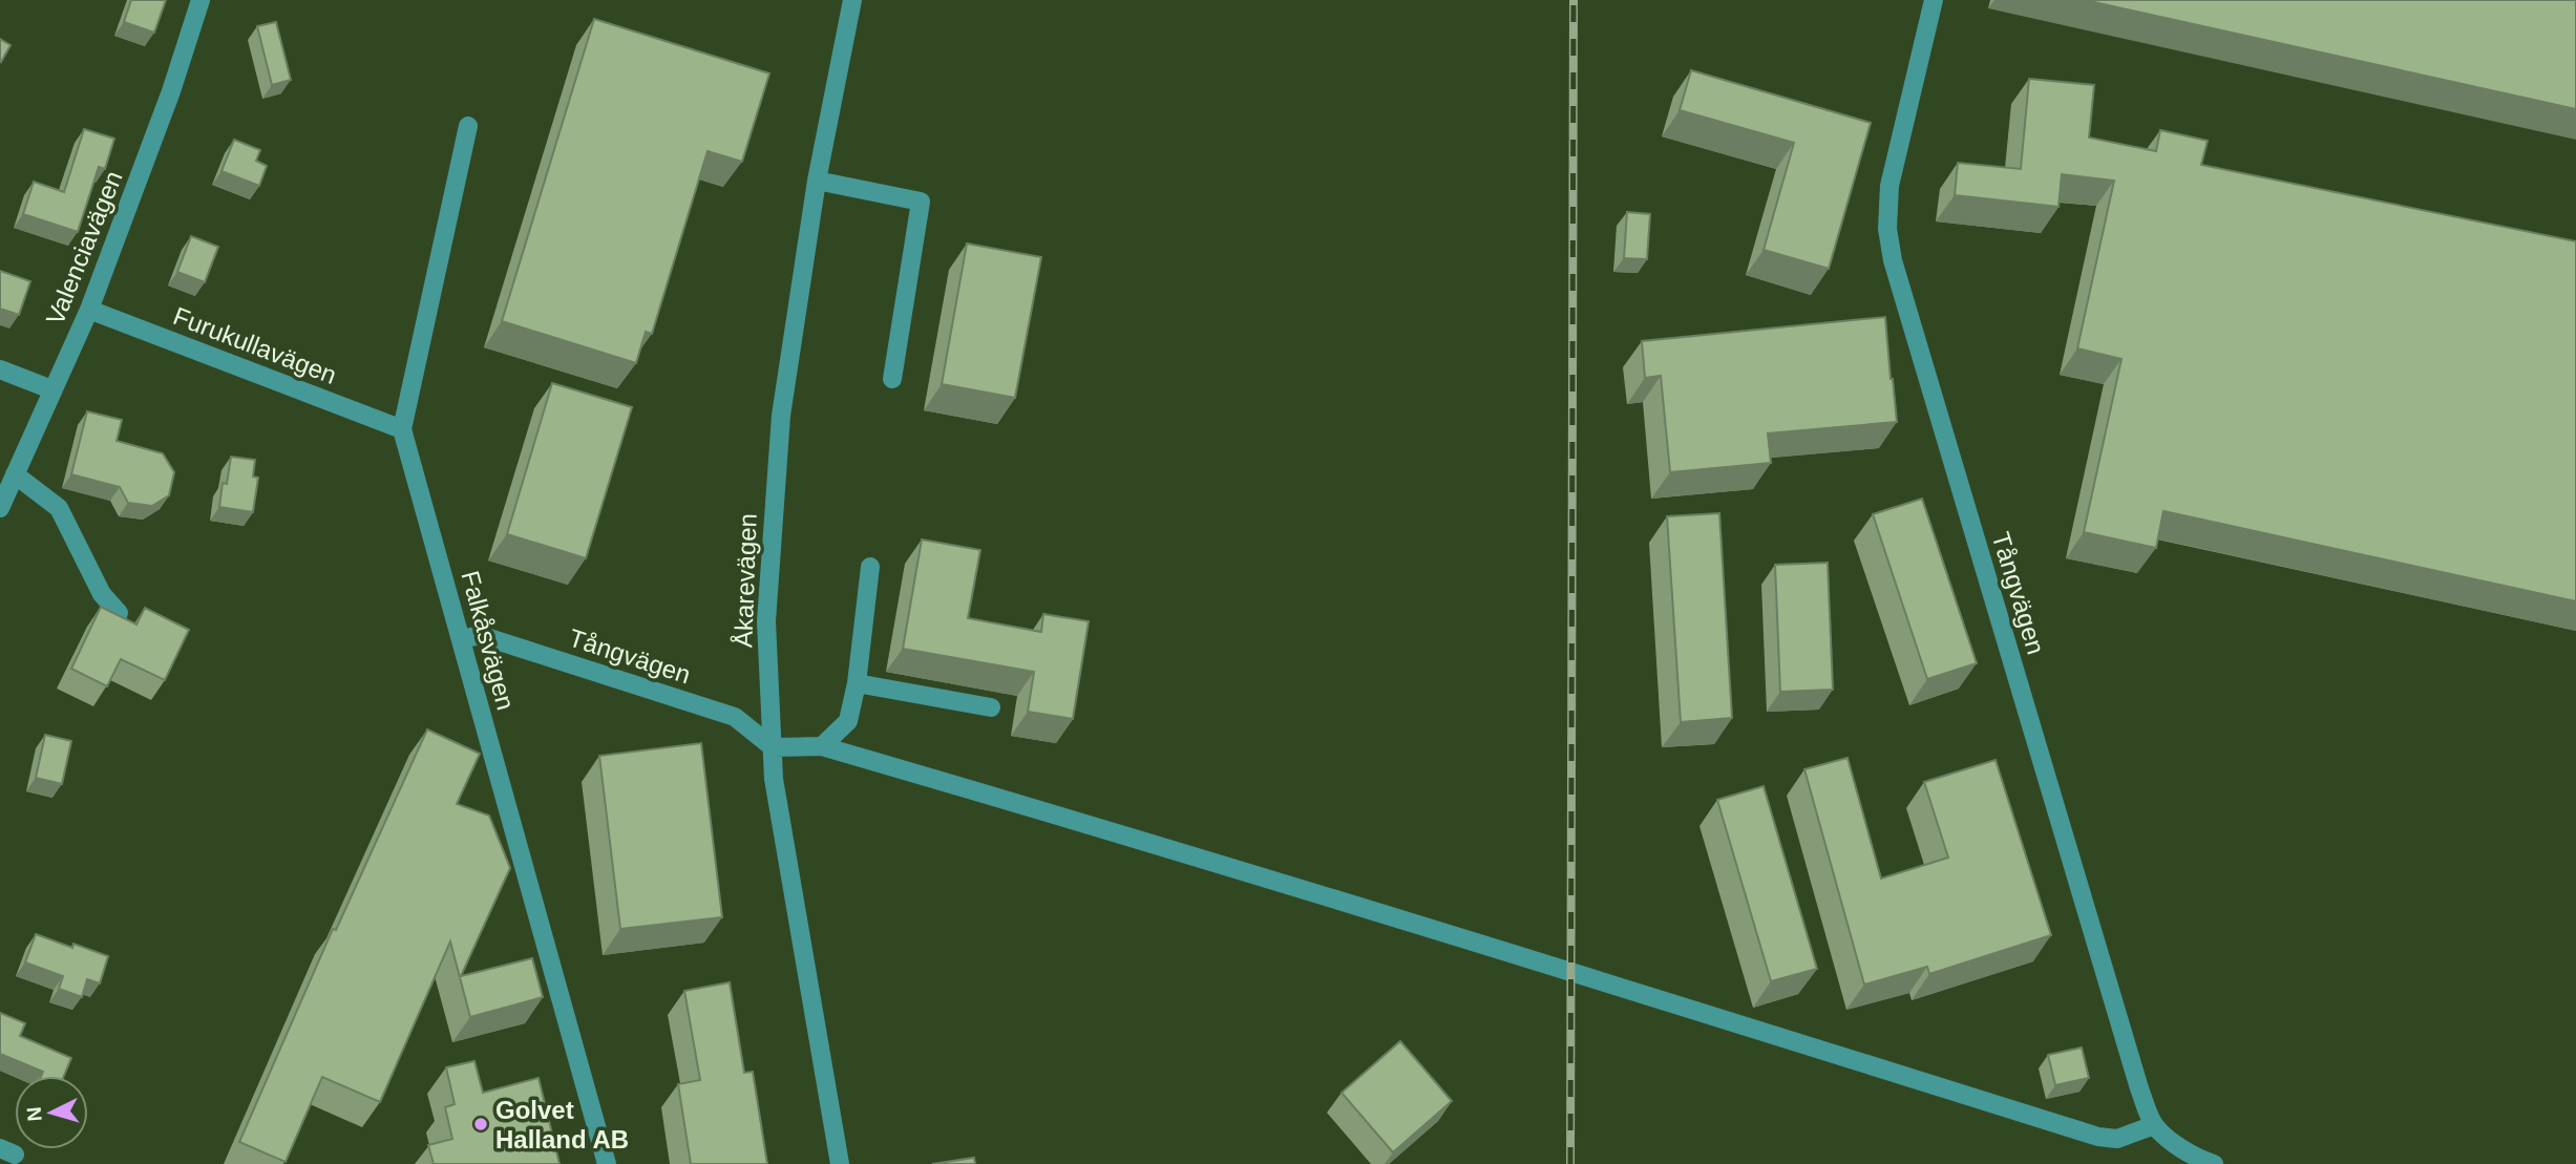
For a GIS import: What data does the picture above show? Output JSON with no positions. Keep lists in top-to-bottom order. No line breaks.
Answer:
{"streets":{"street":["Valenciavägen","Furukullavägen","Åkarevägen","Tångvägen","Falkåsvägen"]},"crossings":[["Valenciavägen","Furukullavägen"],["Furukullavägen","Falkåsvägen"],["Åkarevägen","Tångvägen"],["Tångvägen","Falkåsvägen"]],"places":["Golvet Halland AB"],"north":"left"}
